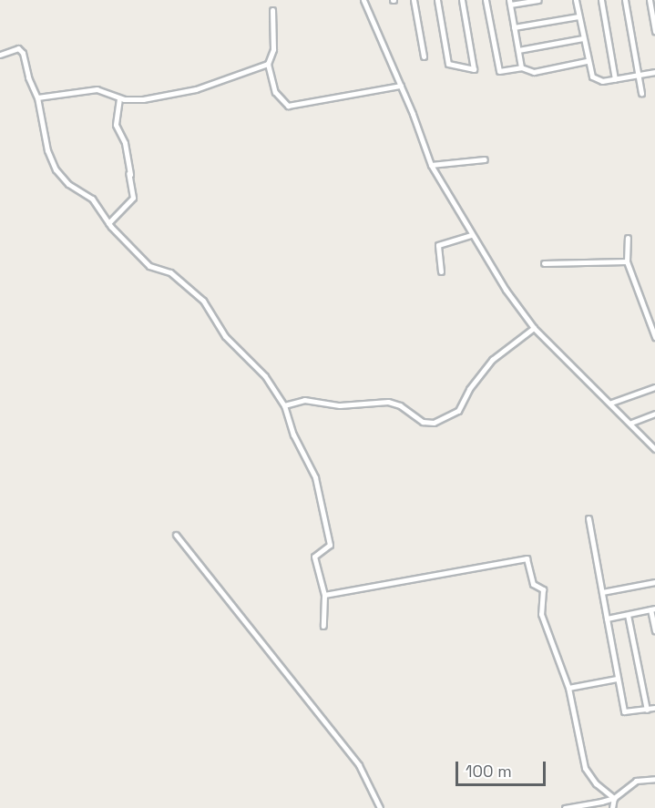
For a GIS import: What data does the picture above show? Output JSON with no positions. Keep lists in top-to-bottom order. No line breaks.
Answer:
{"scale_bar":"100 m"}
